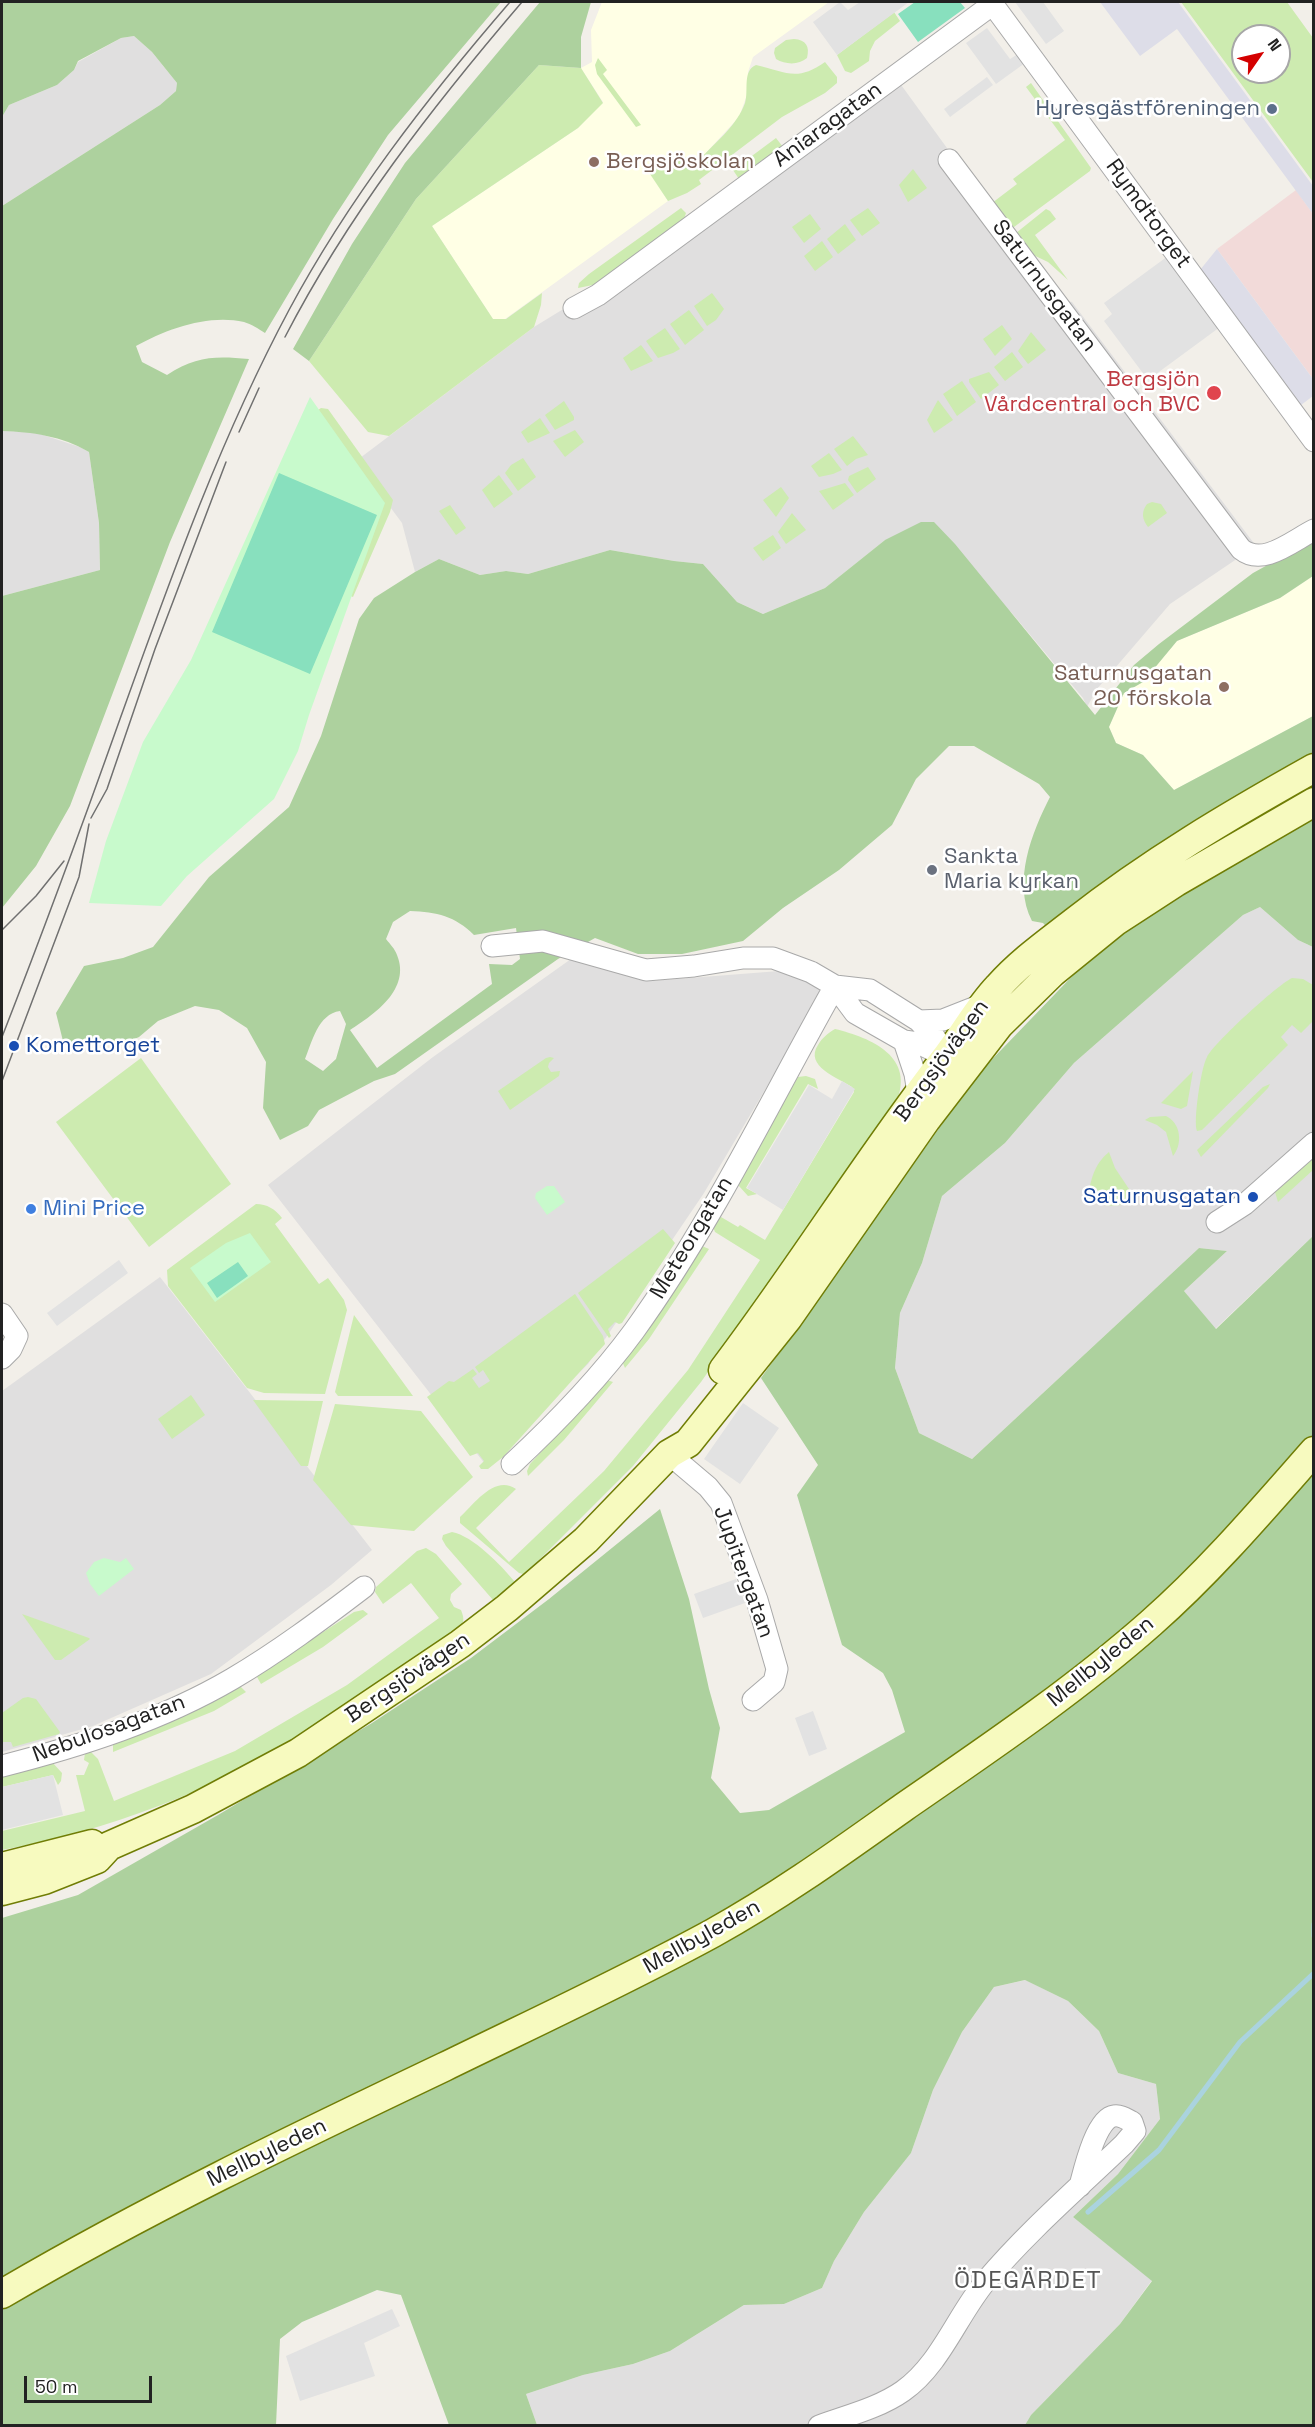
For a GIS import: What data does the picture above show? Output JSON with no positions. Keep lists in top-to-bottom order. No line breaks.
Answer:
{"streets":{"street":["Aniaragatan","Rymdtorget","Saturnusgatan","Bergsjövägen","Meteorgatan","Jupitergatan","Mellbyleden","Nebulosagatan"]},"crossings":[["Aniaragatan","Rymdtorget"],["Bergsjövägen","Jupitergatan"]],"districts":["ÖDEGÄRDET"],"places":["Hyresgästföreningen","Bergsjöskolan","Bergsjön Vårdcentral och BVC","Saturnusgatan 20 förskola","Sankta Maria kyrkan","Komettorget","Saturnusgatan","Mini Price"],"scale_bar":"50 m","north":"top right"}
